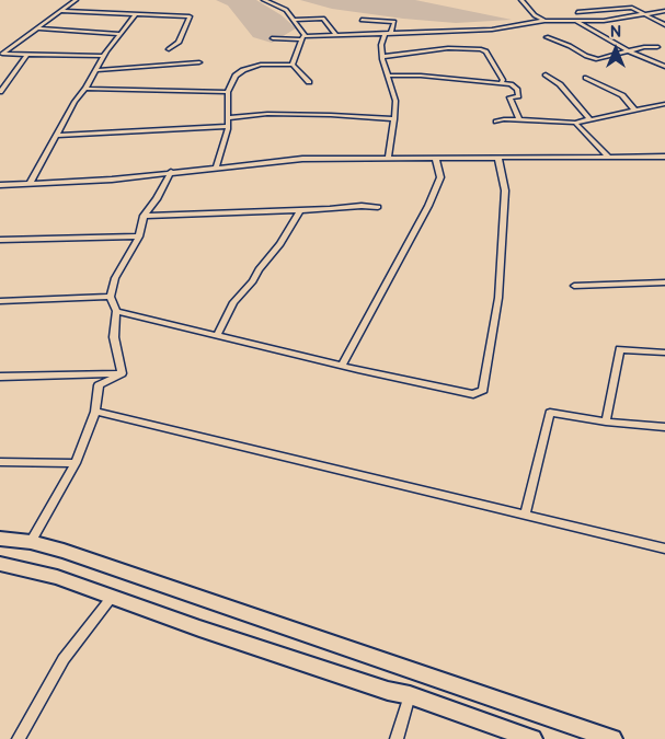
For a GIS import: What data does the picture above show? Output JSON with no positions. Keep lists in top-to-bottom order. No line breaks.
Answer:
{"north":"top"}
